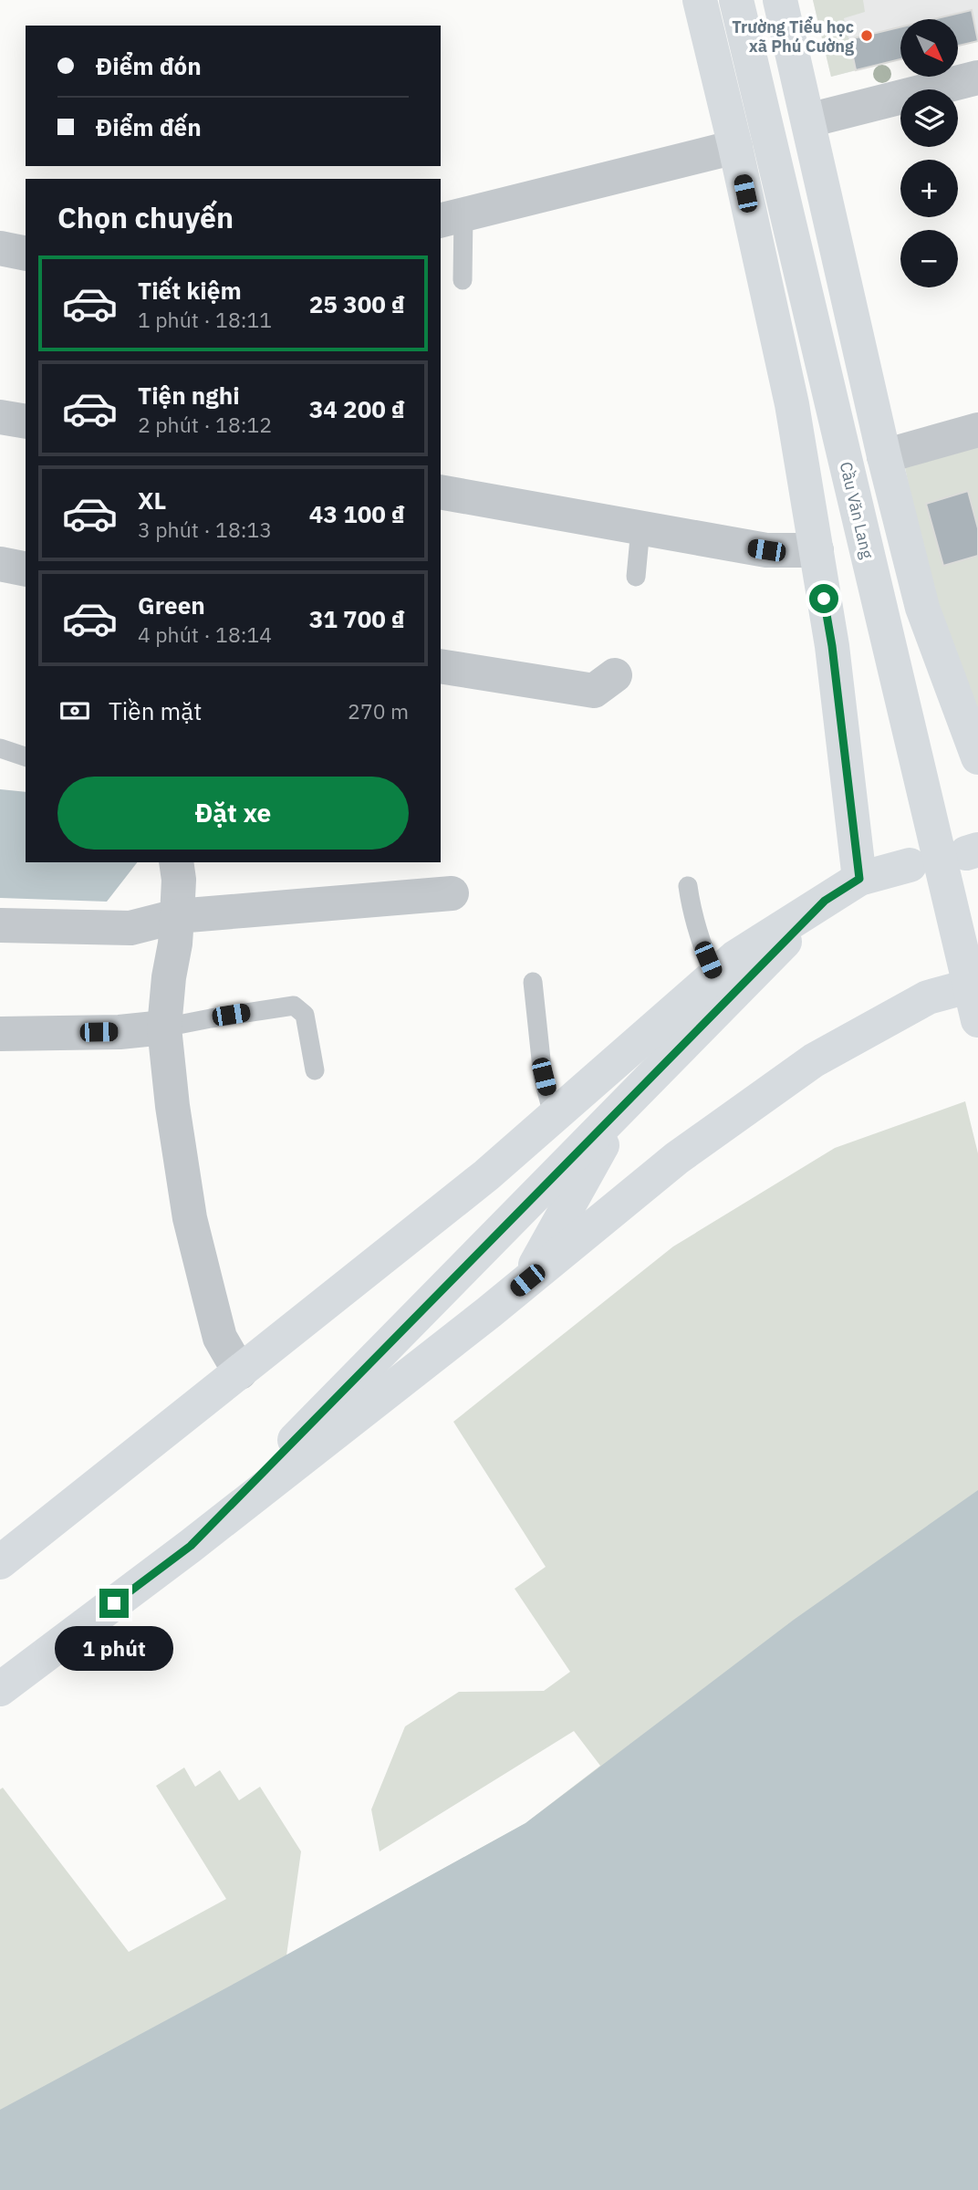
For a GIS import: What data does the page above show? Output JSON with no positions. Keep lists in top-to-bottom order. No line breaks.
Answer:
{"streets":{"main road":["Cầu Văn Lang"]},"places":["Trường Tiểu học xã Phú Cường"],"north":"bottom right","page":{"map_buttons":["+","−"],"banner":["Điểm đón","Điểm đến"],"heading":"Chọn chuyến","list":[{"name":"Tiết kiệm","note":"1 phút · 18:11","value":"25 300 ₫"},{"name":"Tiện nghi","note":"2 phút · 18:12","value":"34 200 ₫"},{"name":"XL","note":"3 phút · 18:13","value":"43 100 ₫"},{"name":"Green","note":"4 phút · 18:14","value":"31 700 ₫"}],"pay":["Tiền mặt","270 m"],"buttons":"Đặt xe","bubble":"1 phút"}}
